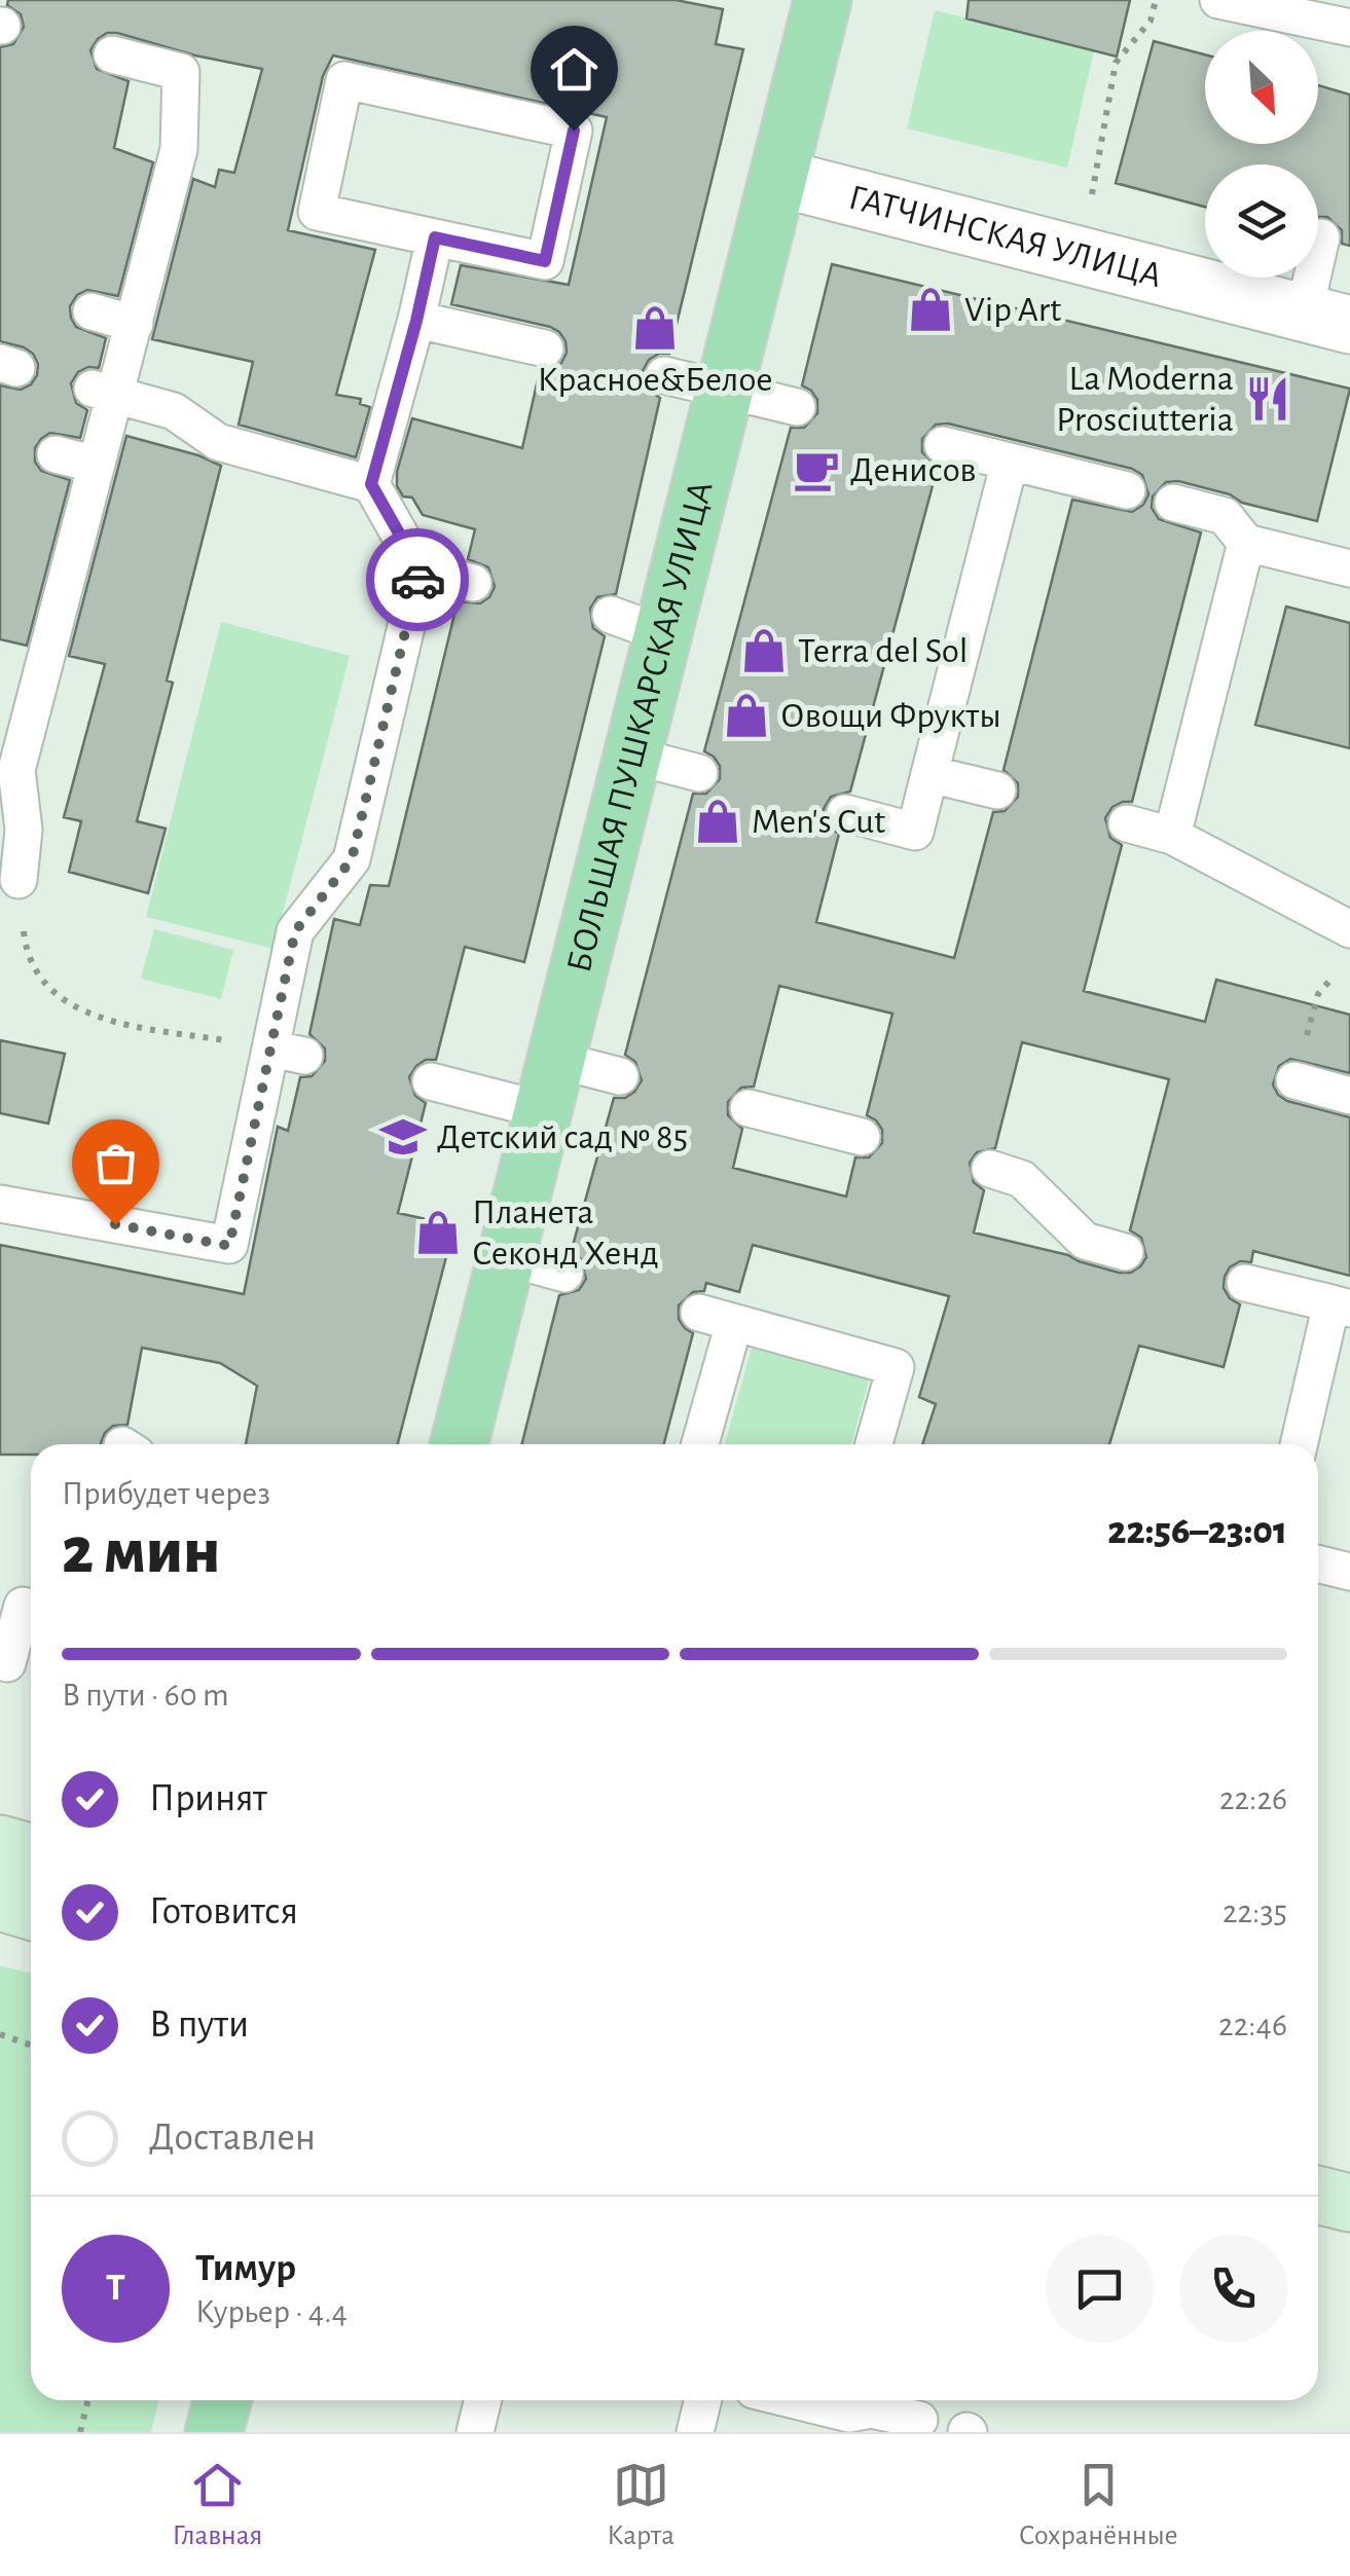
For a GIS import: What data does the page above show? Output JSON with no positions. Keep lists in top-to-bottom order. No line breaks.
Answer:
{"streets":{"main road":["БОЛЬШАЯ ПУШКАРСКАЯ УЛИЦА"],"street":["ГАТЧИНСКАЯ УЛИЦА"]},"crossings":[["ГАТЧИНСКАЯ УЛИЦА","БОЛЬШАЯ ПУШКАРСКАЯ УЛИЦА"]],"places":{"shop":["Vip Art","Красное&Белое","Terra del Sol","Овощи Фрукты","Men's Cut","Планета Секонд Хенд"],"restaurant":["La Moderna Prosciutteria"],"cafe":["Денисов"],"school or university":["Детский сад № 85"]},"north":"bottom right","page":{"heading":["2 мин","Прибудет через","22:56–23:01"],"panel":["Тимур","Курьер · 4.4"],"bar":"В пути · 60 m","list":[["Принят","22:26"],["Готовится","22:35"],["В пути","22:46"],"Доставлен"],"round":"Т","tabs":["Главная","Карта","Сохранённые"]}}
